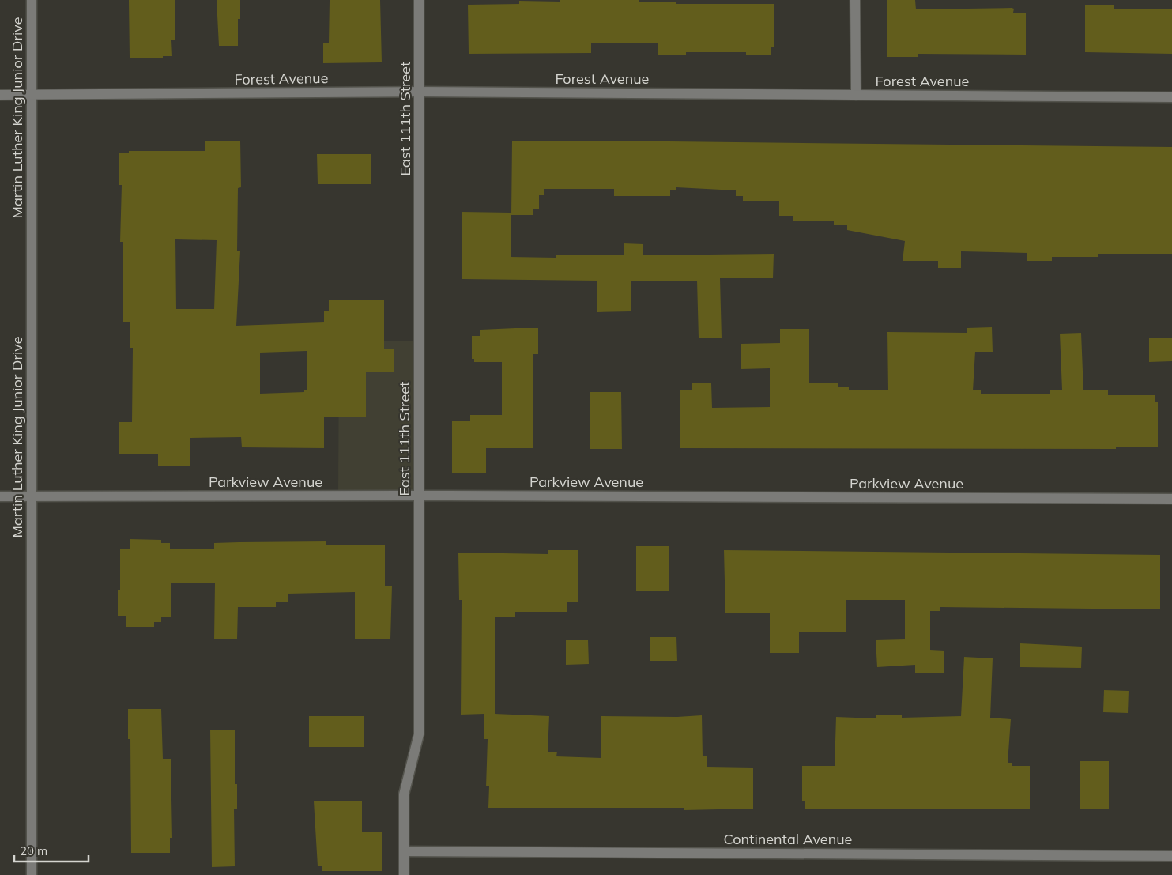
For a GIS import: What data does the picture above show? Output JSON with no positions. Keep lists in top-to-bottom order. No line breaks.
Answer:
{"streets":{"street":["Forest Avenue","Martin Luther King Junior Drive","East 111th Street","Parkview Avenue","Continental Avenue"]},"crossings":[["Forest Avenue","Martin Luther King Junior Drive"],["Forest Avenue","East 111th Street"],["Martin Luther King Junior Drive","Parkview Avenue"],["East 111th Street","Parkview Avenue"],["East 111th Street","Continental Avenue"]],"scale_bar":"20 m"}
